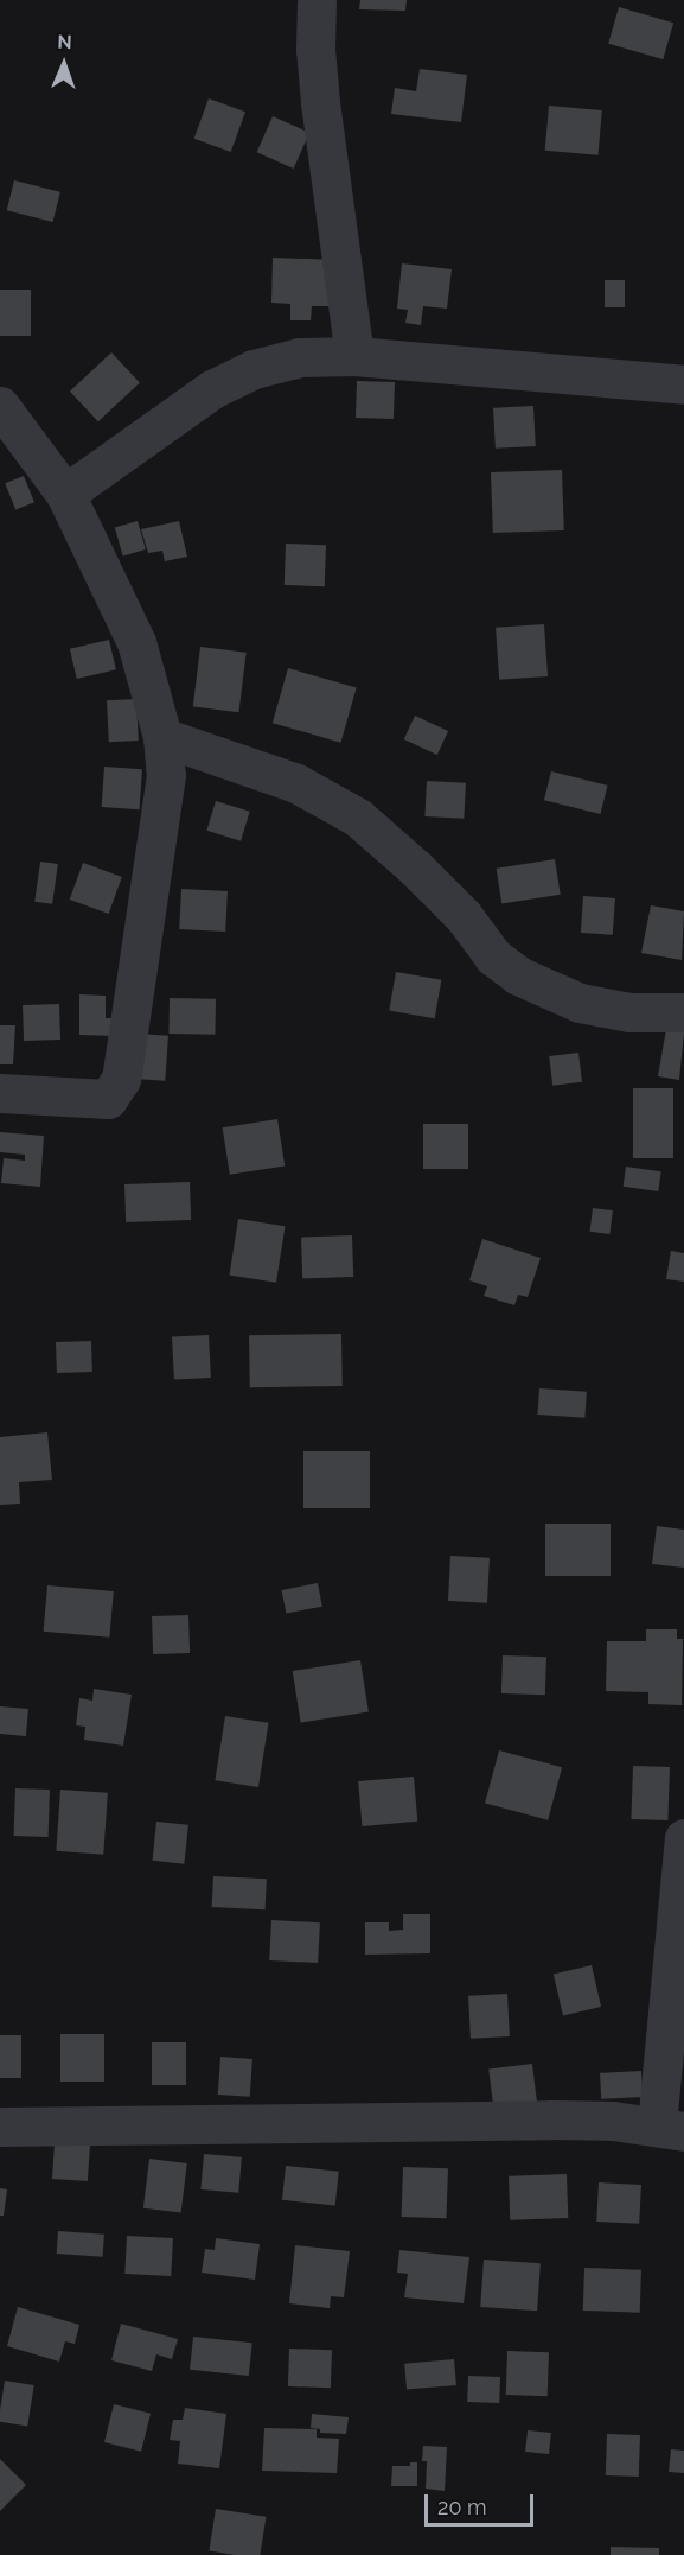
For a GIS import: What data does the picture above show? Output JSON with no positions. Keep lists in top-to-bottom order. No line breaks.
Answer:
{"scale_bar":"20 m","north":"top"}
